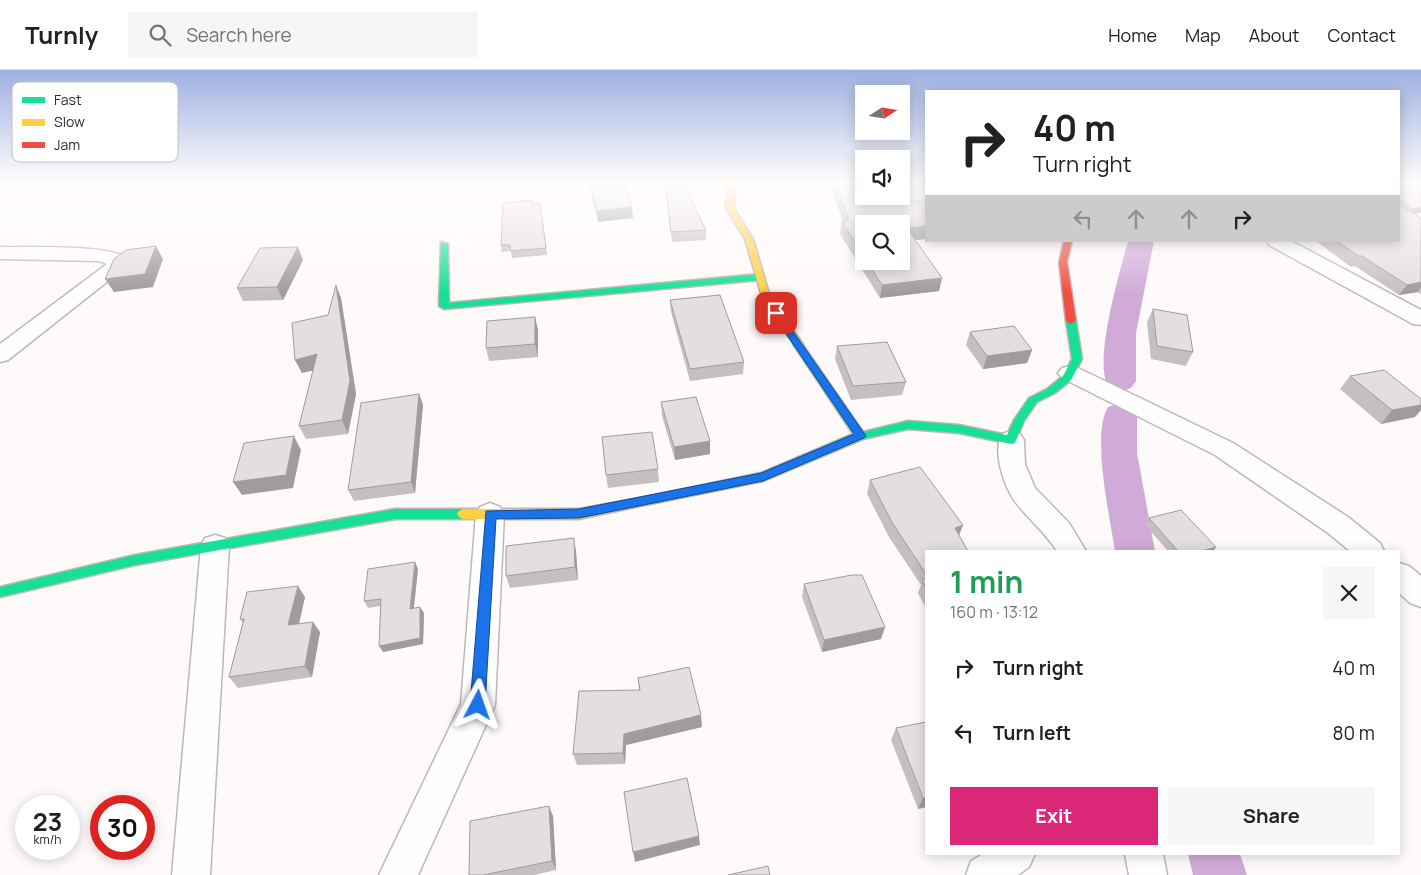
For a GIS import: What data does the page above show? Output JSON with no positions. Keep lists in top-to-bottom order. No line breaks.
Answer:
{"legend":["Fast","Slow","Jam"],"north":"right","page":{"header":"Turnly","search":"Search here","nav":["Home","Map","About","Contact"],"turn":["40 m","Turn right"],"heading":["1 min","160 m · 13:12"],"list":[{"name":"Turn right","value":"40 m"},{"name":"Turn left","value":"80 m"}],"buttons":["Exit","Share"],"speed":"23 km/h","limit":"30"}}
